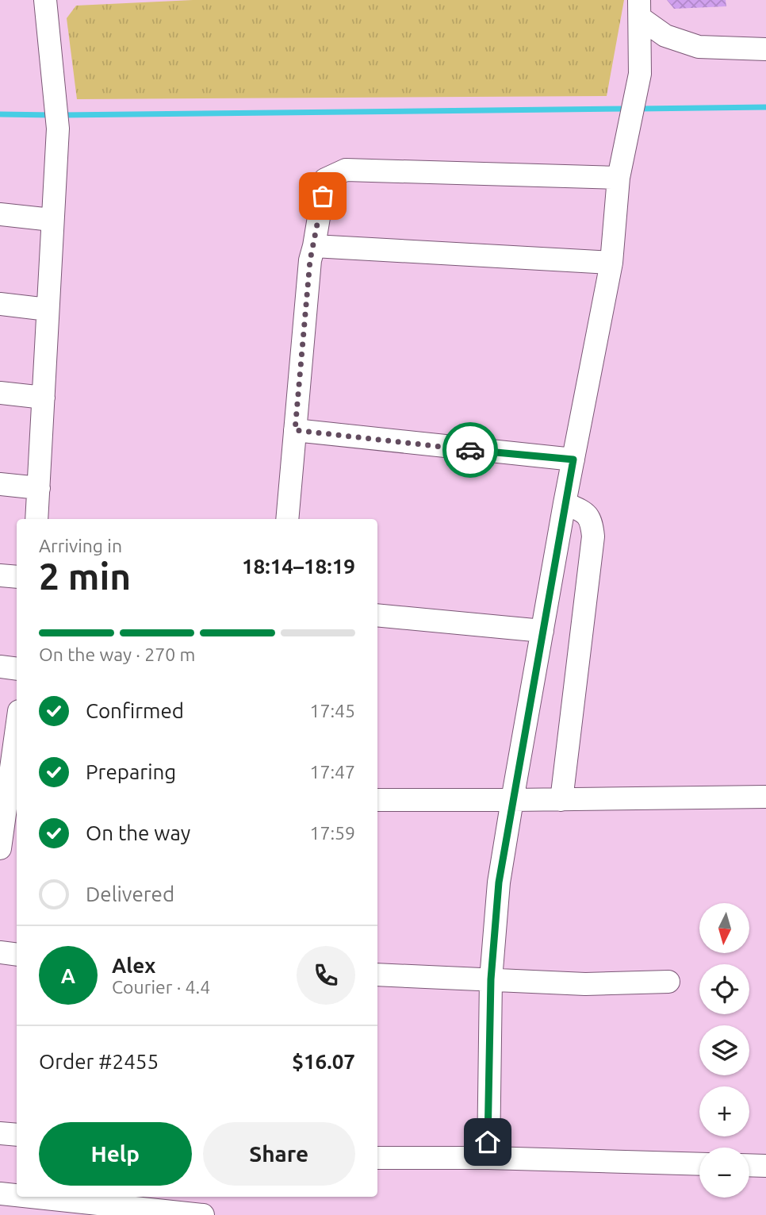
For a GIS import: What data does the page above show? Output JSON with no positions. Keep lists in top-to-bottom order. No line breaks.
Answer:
{"north":"bottom","page":{"heading":["2 min","Arriving in","18:14–18:19"],"panel":["Alex","Courier · 4.4","Order #2455","$16.07"],"bar":"On the way · 270 m","list":[["Confirmed","17:45"],["Preparing","17:47"],["On the way","17:59"],"Delivered"],"map_buttons":["+","−"],"round":"A","buttons":["Help","Share"]}}
